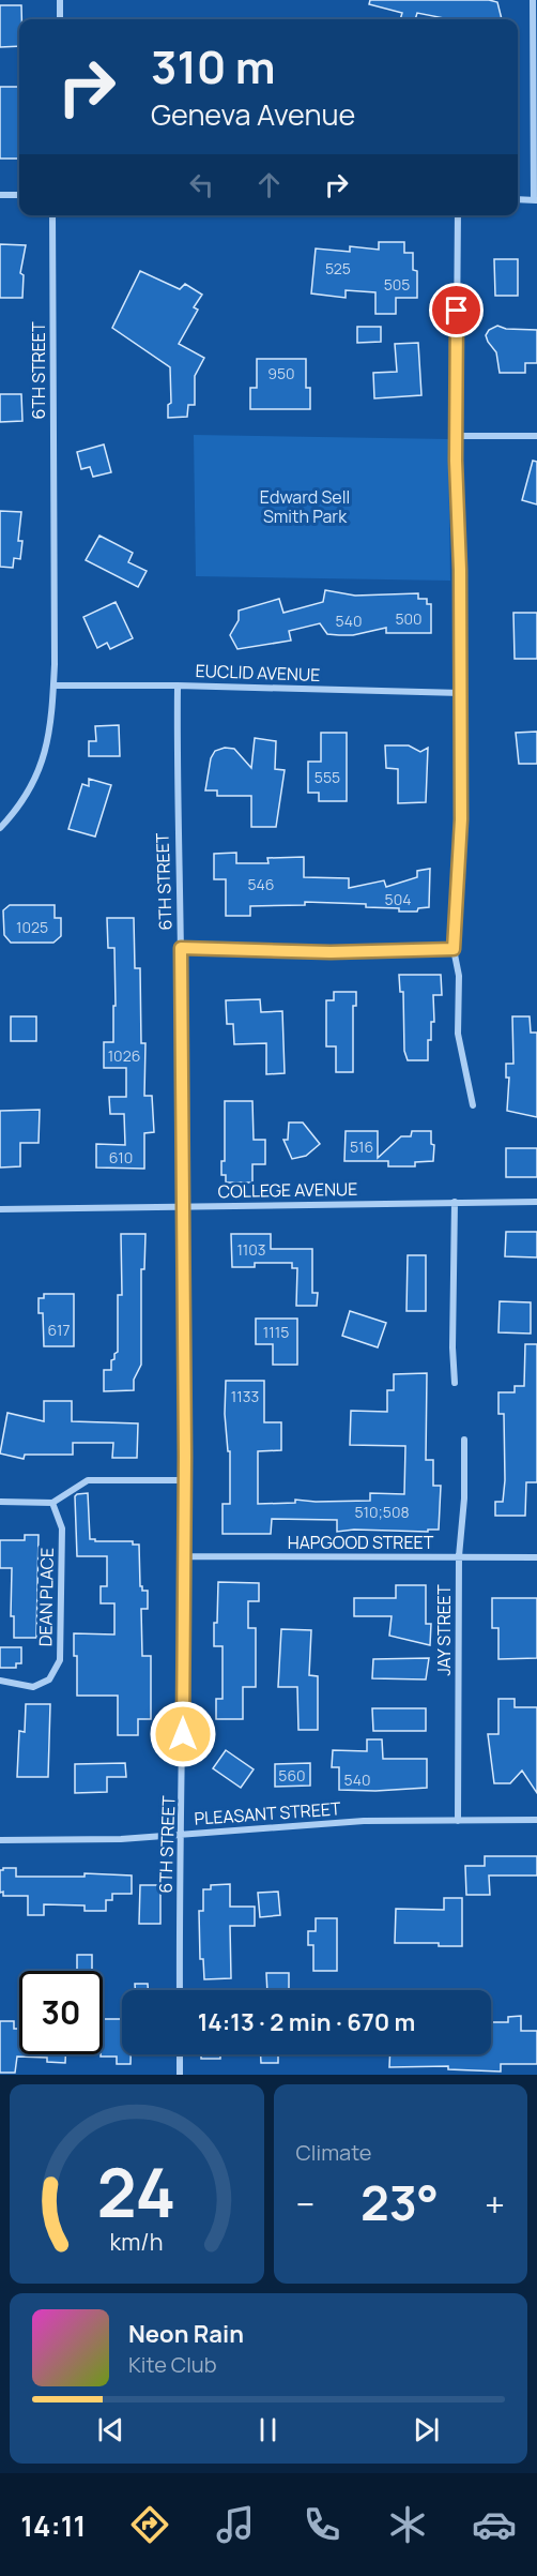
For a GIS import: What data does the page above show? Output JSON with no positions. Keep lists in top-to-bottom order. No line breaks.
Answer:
{"streets":{"street":["6TH STREET","EUCLID AVENUE","COLLEGE AVENUE","HAPGOOD STREET","DEAN PLACE","JAY STREET","PLEASANT STREET"]},"crossings":[["6TH STREET","EUCLID AVENUE"],["6TH STREET","COLLEGE AVENUE"],["6TH STREET","HAPGOOD STREET"],["6TH STREET","PLEASANT STREET"],["HAPGOOD STREET","JAY STREET"],["JAY STREET","PLEASANT STREET"]],"parks":["Edward Sell Smith Park"],"house_numbers":["525","505","950","500","540","555","546","504","1025","1026","516","610","1103","617","1115","1133","510;508","560","540"],"page":{"turn":["310 m","Geneva Avenue"],"limit":"30","trip":"14:13 · 2 min · 670 m","tile":"Climate","heat":["−","23°","+"],"song":["Neon Rain","Kite Club"],"tabs":"14:11","gauge":["24","km/h"]}}
